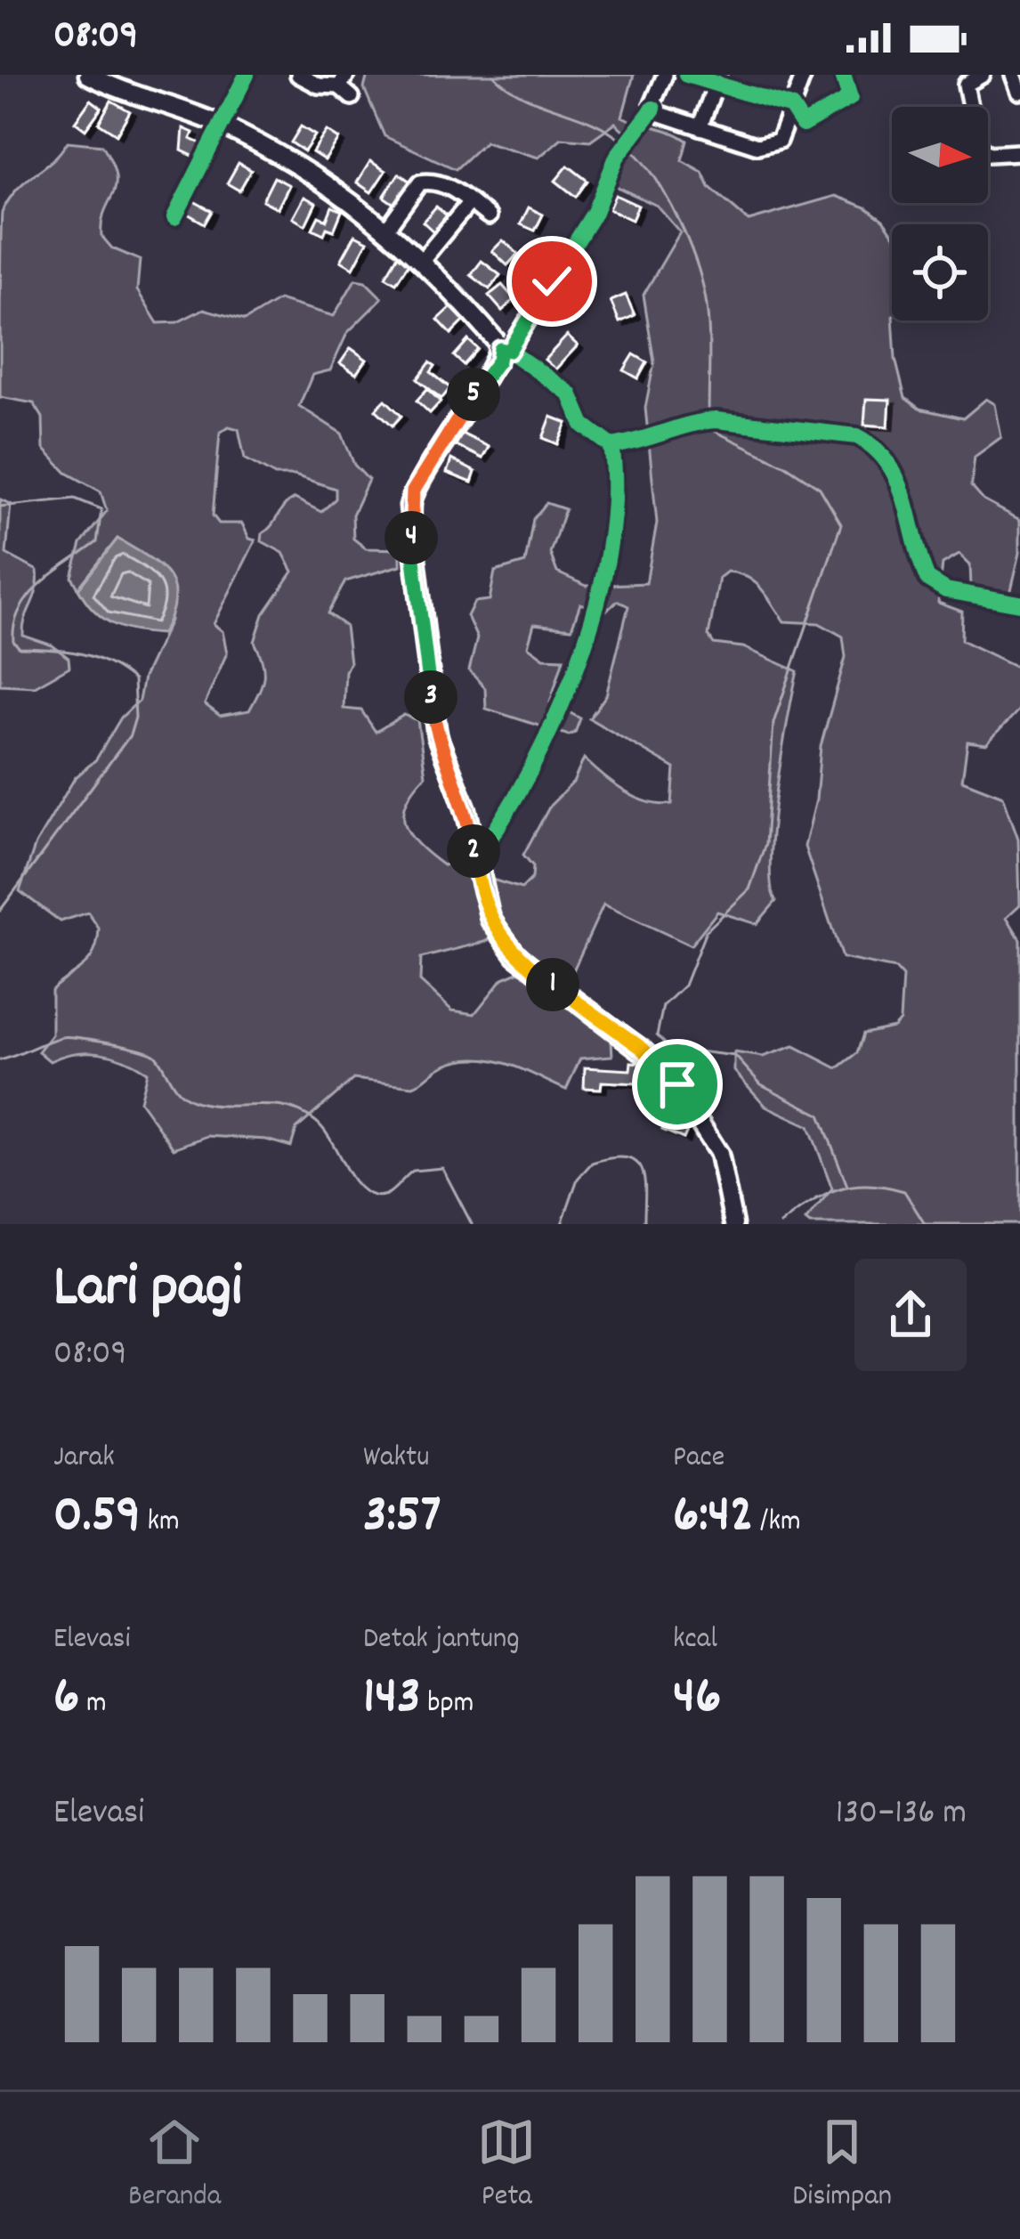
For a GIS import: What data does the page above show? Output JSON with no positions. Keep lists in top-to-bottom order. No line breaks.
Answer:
{"north":"right","page":{"status":"08:09","pins":["5","4","3","2","1"],"heading":["Lari pagi","08:09"],"stats":[["Jarak","0.59 km"],["Waktu","3:57"],["Pace","6:42 /km"],["Elevasi","6 m"],["Detak jantung","143 bpm"],["kcal","46"]],"chart":["Elevasi","130–136 m"],"tabs":["Beranda","Peta","Disimpan"]}}
